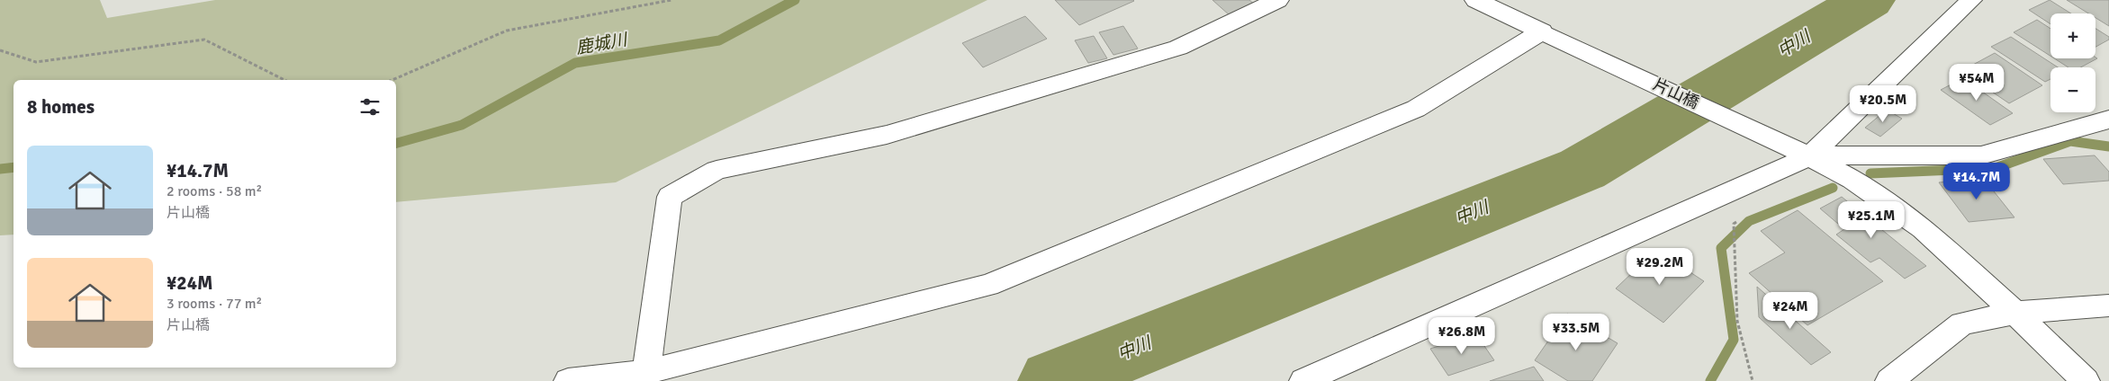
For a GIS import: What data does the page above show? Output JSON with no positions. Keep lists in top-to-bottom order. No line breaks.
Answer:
{"streets":{"street":["片山橋"]},"water":["鹿城川","中川"],"page":{"map_buttons":["+","−"],"price":["¥54M","¥20.5M","¥14.7M","¥25.1M","¥29.2M","¥24M","¥33.5M","¥26.8M"],"heading":"8 homes","list":[{"name":"¥14.7M","note":"2 rooms · 58 m² · 片山橋"},{"name":"¥24M","note":"3 rooms · 77 m² · 片山橋"}]}}
